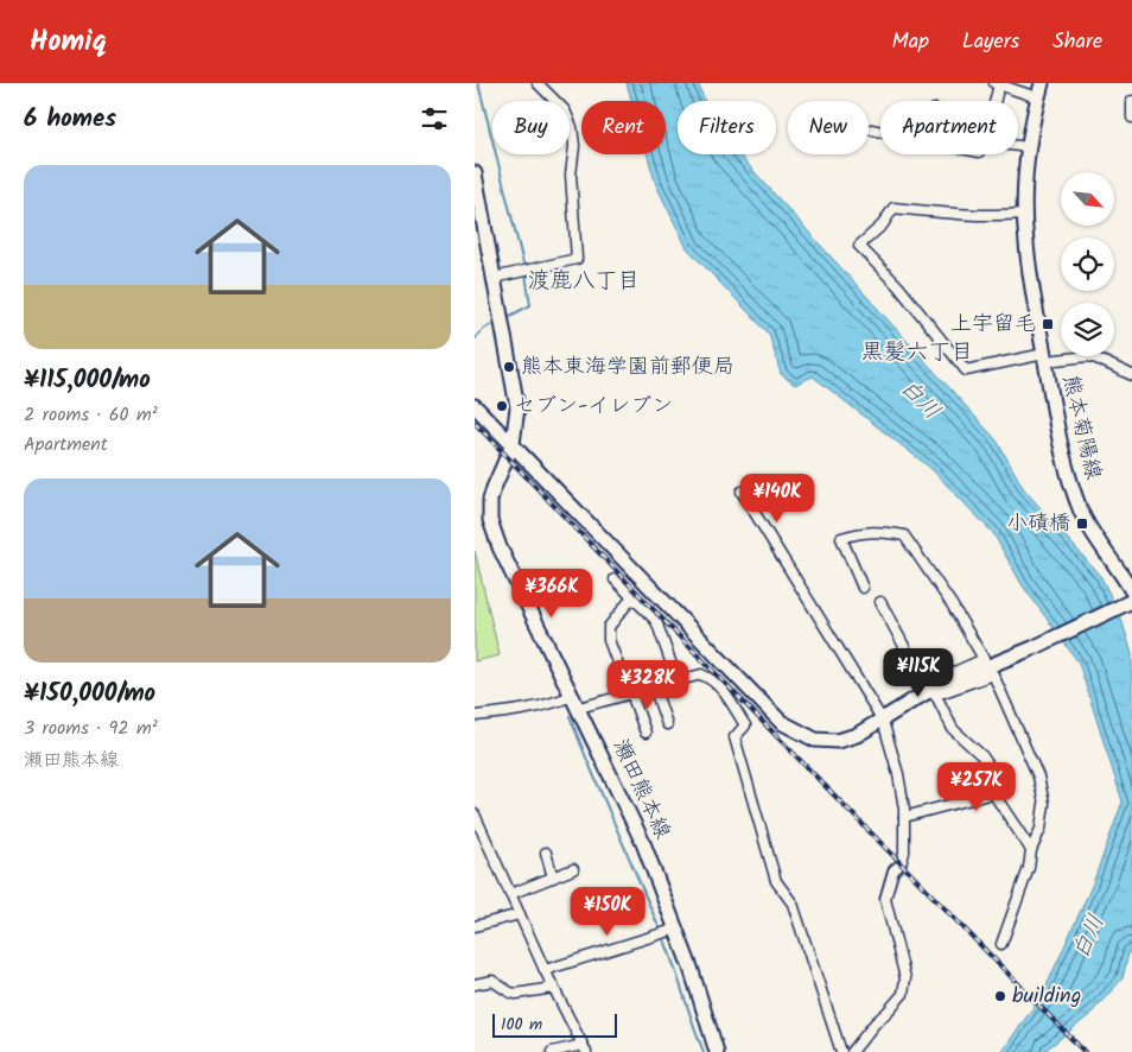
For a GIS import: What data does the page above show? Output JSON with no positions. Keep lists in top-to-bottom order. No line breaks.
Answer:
{"streets":{"main road":["熊本菊陽線","瀬田熊本線"]},"districts":["渡鹿八丁目","黒髪六丁目"],"water":["白川"],"places":{"transit":["上宇留毛","小磧橋"],"other":["熊本東海学園前郵便局","セブン-イレブン","building"]},"scale_bar":"100 m","north":"bottom right","page":{"header":"Homiq","nav":["Map","Layers","Share"],"heading":"6 homes","chip":["Buy","Rent","Filters","New","Apartment"],"list":[{"name":"¥115,000/mo","note":"2 rooms · 60 m² · Apartment"},{"name":"¥150,000/mo","note":"3 rooms · 92 m² · 瀬田熊本線"}],"price":["¥140K","¥366K","¥115K","¥328K","¥257K","¥150K"],"scale":"100 m"}}
